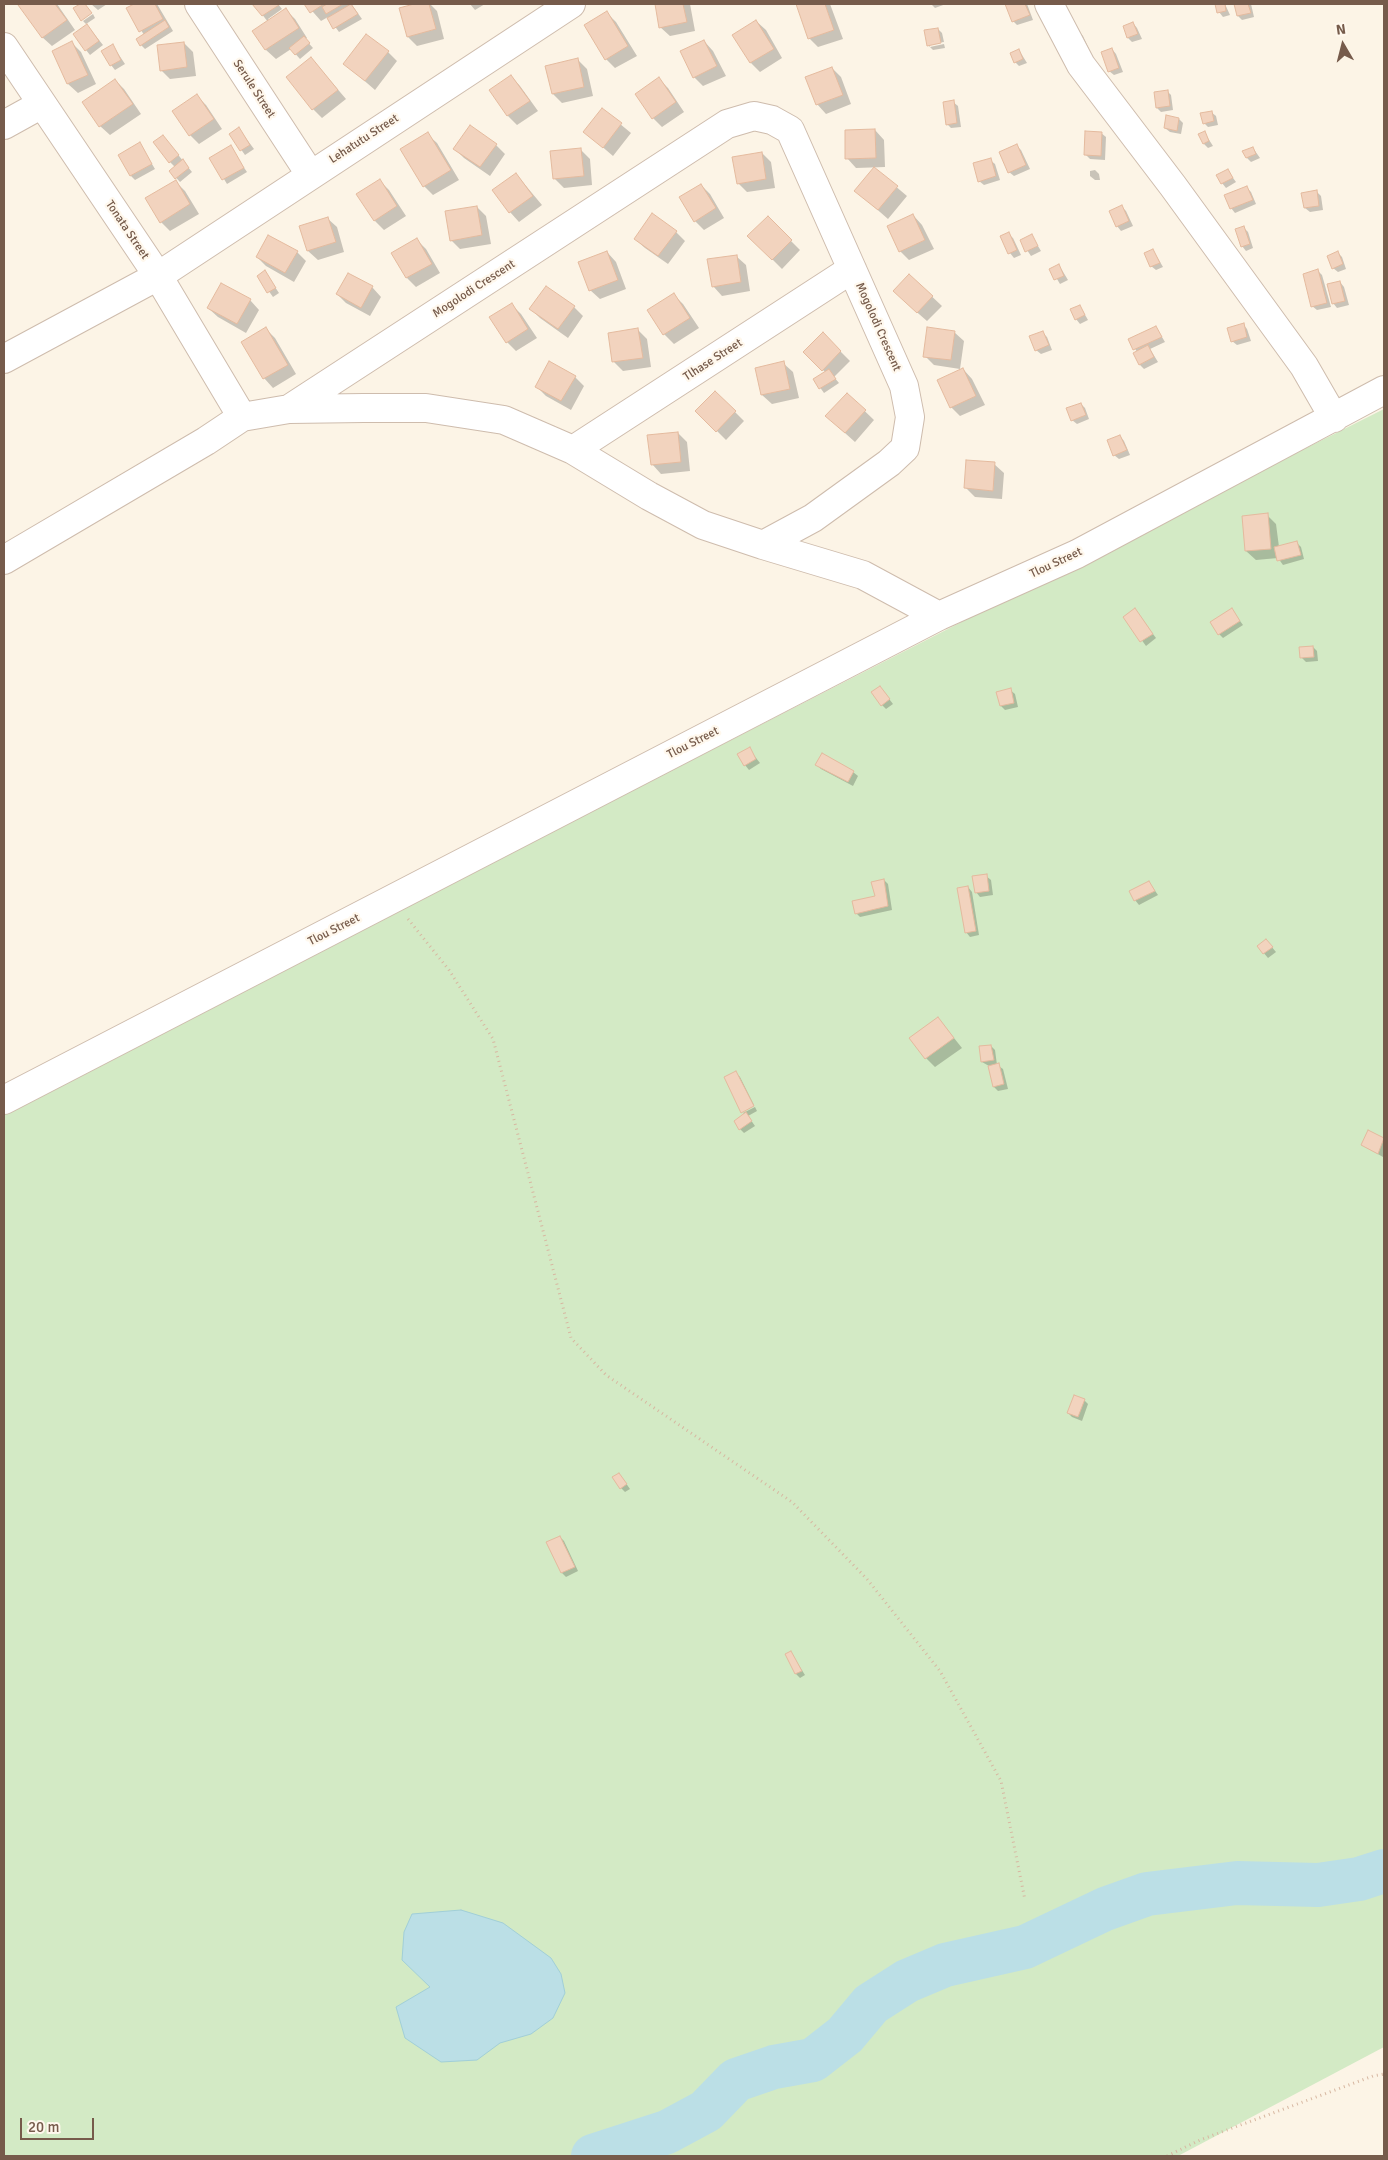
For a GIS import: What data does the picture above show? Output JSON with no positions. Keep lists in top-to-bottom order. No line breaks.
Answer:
{"streets":{"street":["Serule Street","Lehatutu Street","Tonata Street","Mogolodi Crescent","Tlhase Street","Tlou Street"]},"crossings":[["Serule Street","Lehatutu Street"],["Lehatutu Street","Tonata Street"],["Tonata Street","Mogolodi Crescent"],["Mogolodi Crescent","Tlhase Street"]],"scale_bar":"20 m","north":"top"}
